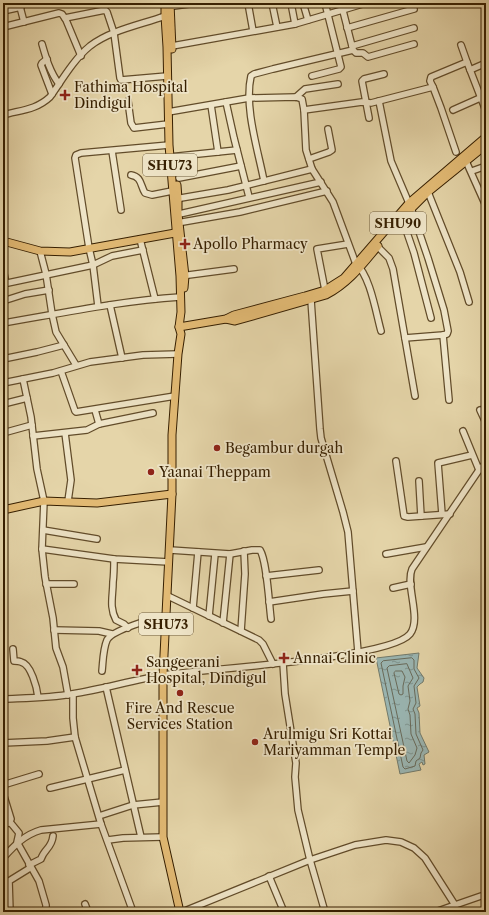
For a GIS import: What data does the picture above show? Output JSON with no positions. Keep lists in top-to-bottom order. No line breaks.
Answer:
{"streets":{"main road":["SHU73","SHU90"]},"crossings":[["SHU73","SHU90"]],"places":{"health":["Fathima Hospital Dindigul","Apollo Pharmacy","Annai Clinic","Sangeerani Hospital, Dindigul"],"other":["Begambur durgah","Yaanai Theppam","Fire And Rescue Services Station","Arulmigu Sri Kottai Mariyamman Temple"]}}
